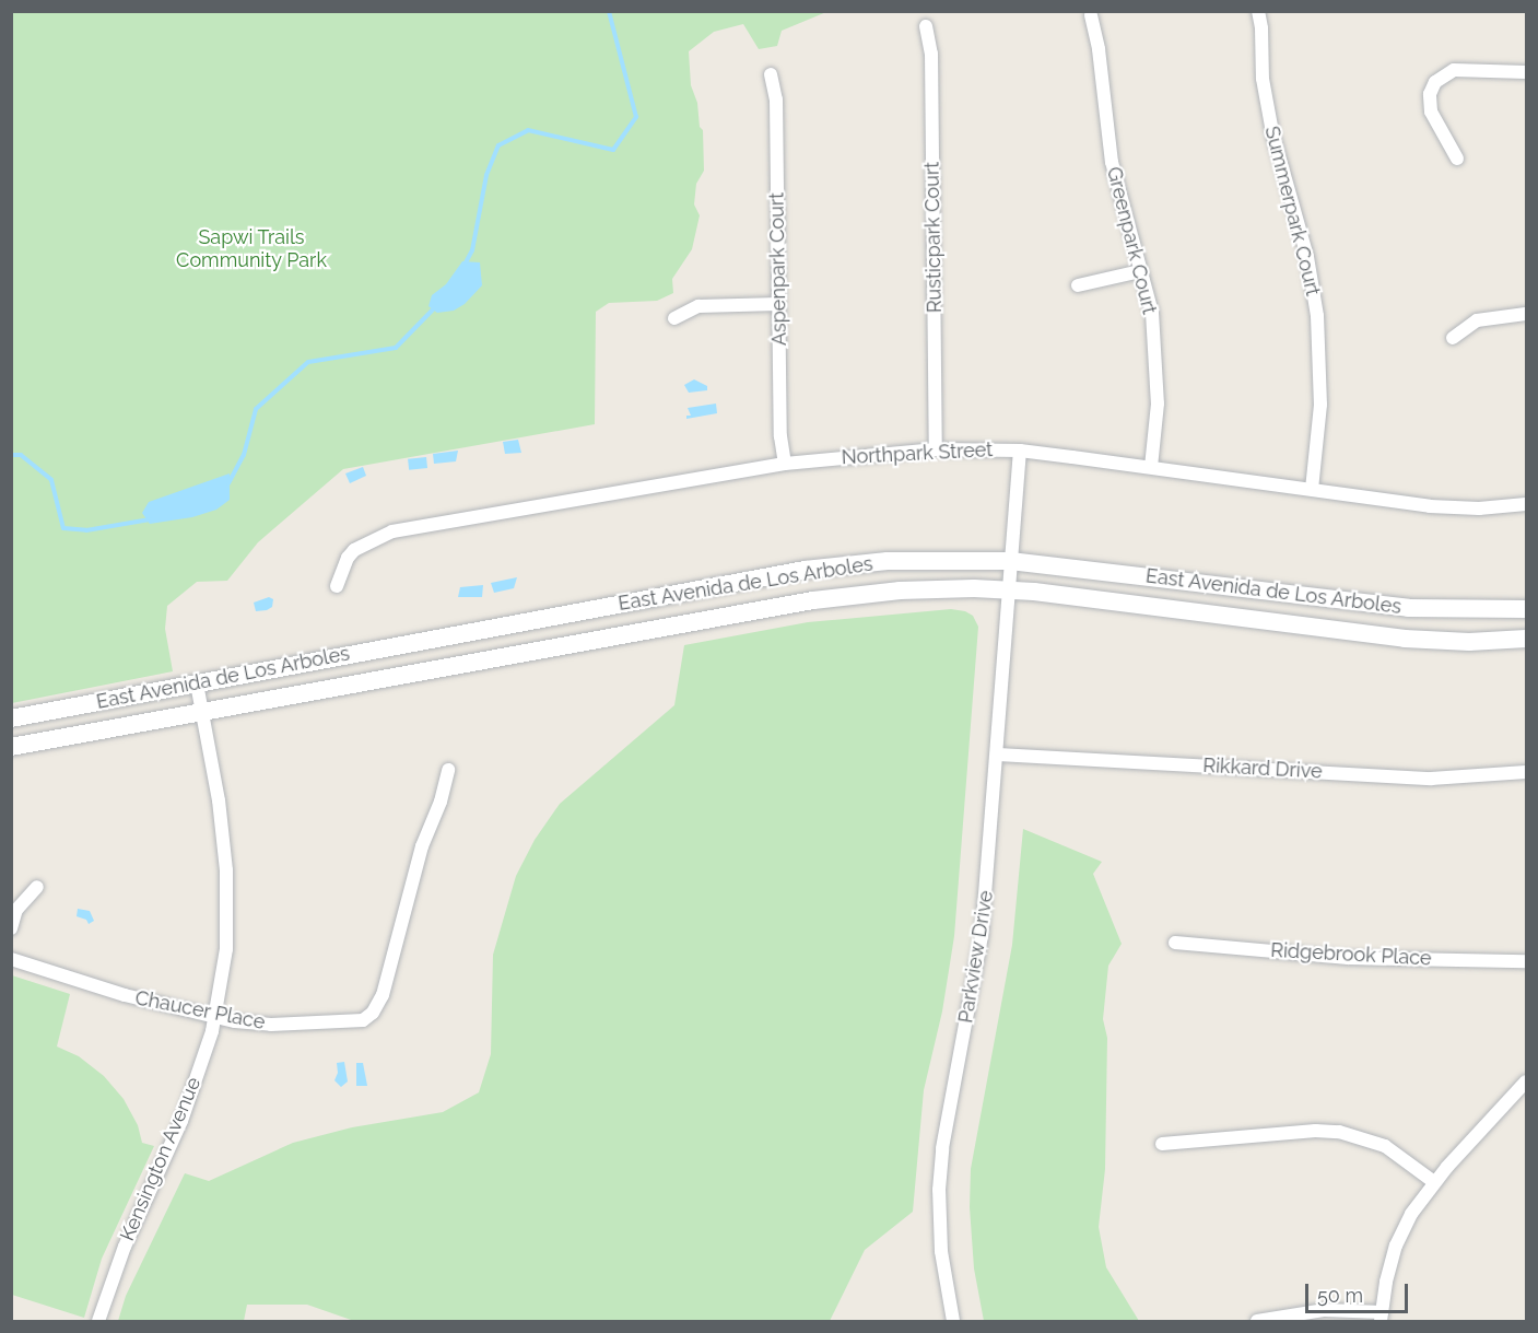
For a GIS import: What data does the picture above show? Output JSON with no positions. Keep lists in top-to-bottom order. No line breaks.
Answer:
{"streets":{"main road":["East Avenida de Los Arboles"],"street":["Summerpark Court","Rusticpark Court","Greenpark Court","Aspenpark Court","Northpark Street","Rikkard Drive","Ridgebrook Place","Parkview Drive","Chaucer Place","Kensington Avenue"]},"crossings":[["Summerpark Court","Northpark Street"],["Rusticpark Court","Northpark Street"],["Greenpark Court","Northpark Street"],["Aspenpark Court","Northpark Street"],["Northpark Street","Parkview Drive"],["East Avenida de Los Arboles","Parkview Drive"],["East Avenida de Los Arboles","Kensington Avenue"],["Rikkard Drive","Parkview Drive"],["Chaucer Place","Kensington Avenue"]],"parks":["Sapwi Trails Community Park"],"scale_bar":"50 m"}
